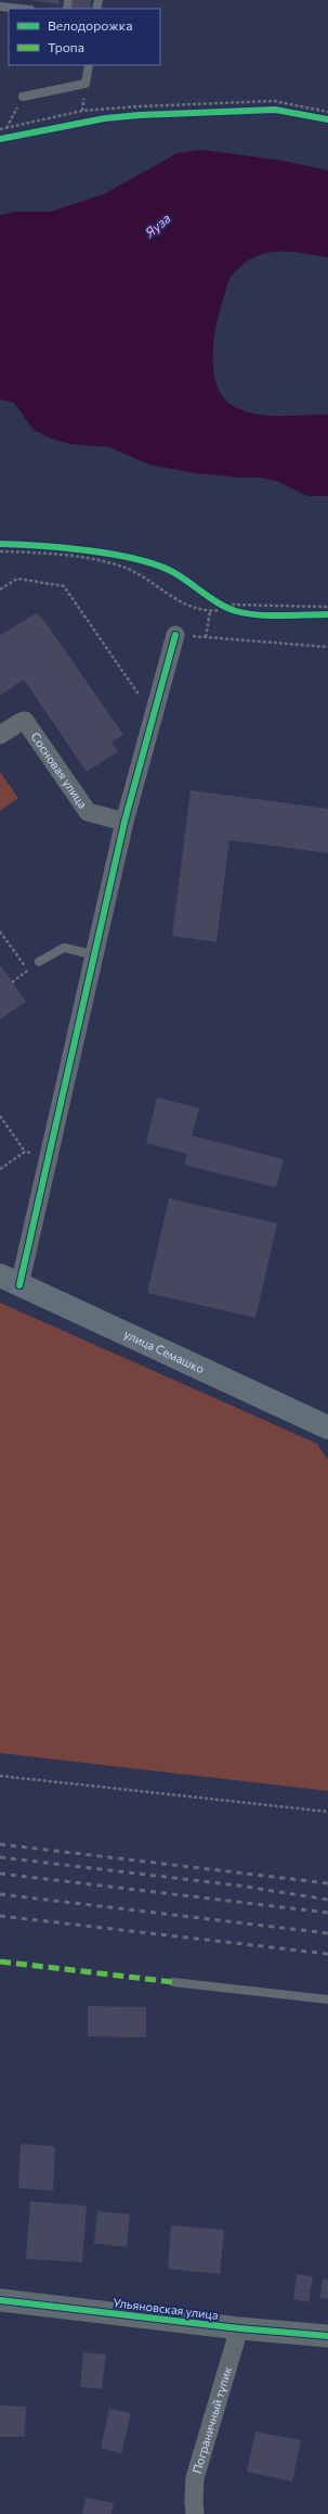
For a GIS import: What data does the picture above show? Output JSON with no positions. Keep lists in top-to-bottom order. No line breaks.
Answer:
{"streets":{"main road":["улица Семашко"],"street":["Сосновая улица","Ульяновская улица","Пограничный тупик"]},"crossings":[["Ульяновская улица","Пограничный тупик"]],"water":["Яуза"],"legend":["Велодорожка","Тропа"]}
